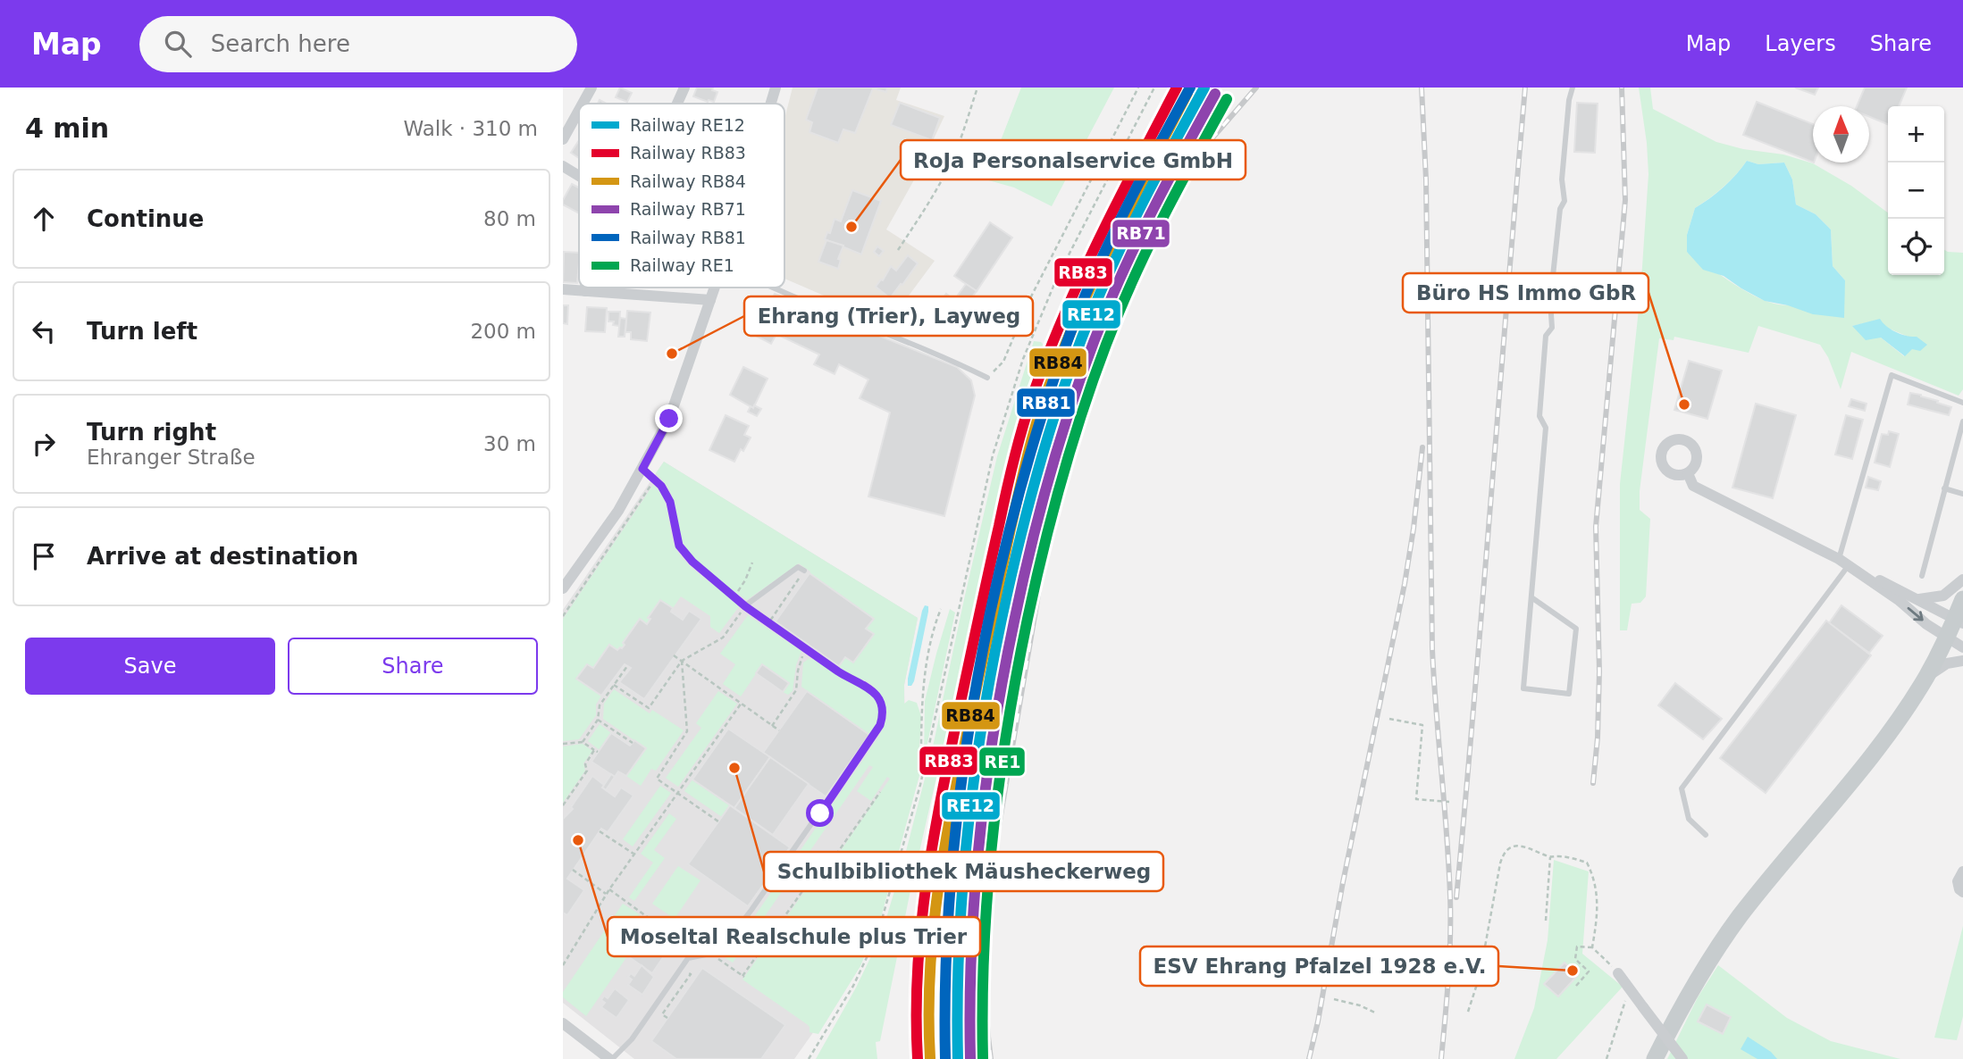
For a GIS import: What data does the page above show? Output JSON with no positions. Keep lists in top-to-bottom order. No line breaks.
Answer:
{"places":["RoJa Personalservice GmbH","Ehrang (Trier), Layweg","Büro HS Immo GbR","Schulbibliothek Mäusheckerweg","Moseltal Realschule plus Trier","ESV Ehrang Pfalzel 1928 e.V."],"lines":["rail line RE12","rail line RB83","rail line RB81","rail line RB84","rail line RB71","rail line RE1"],"legend":["Railway RE12","Railway RB83","Railway RB84","Railway RB71","Railway RB81","Railway RE1"],"north":"top","page":{"header":"Map","search":"Search here","nav":["Map","Layers","Share"],"heading":["4 min","Walk · 310 m"],"map_buttons":["+","−"],"list":[["Continue","80 m"],["Turn left","200 m"],["Turn right","Ehranger Straße","30 m"],"Arrive at destination"],"buttons":["Save","Share"]}}
